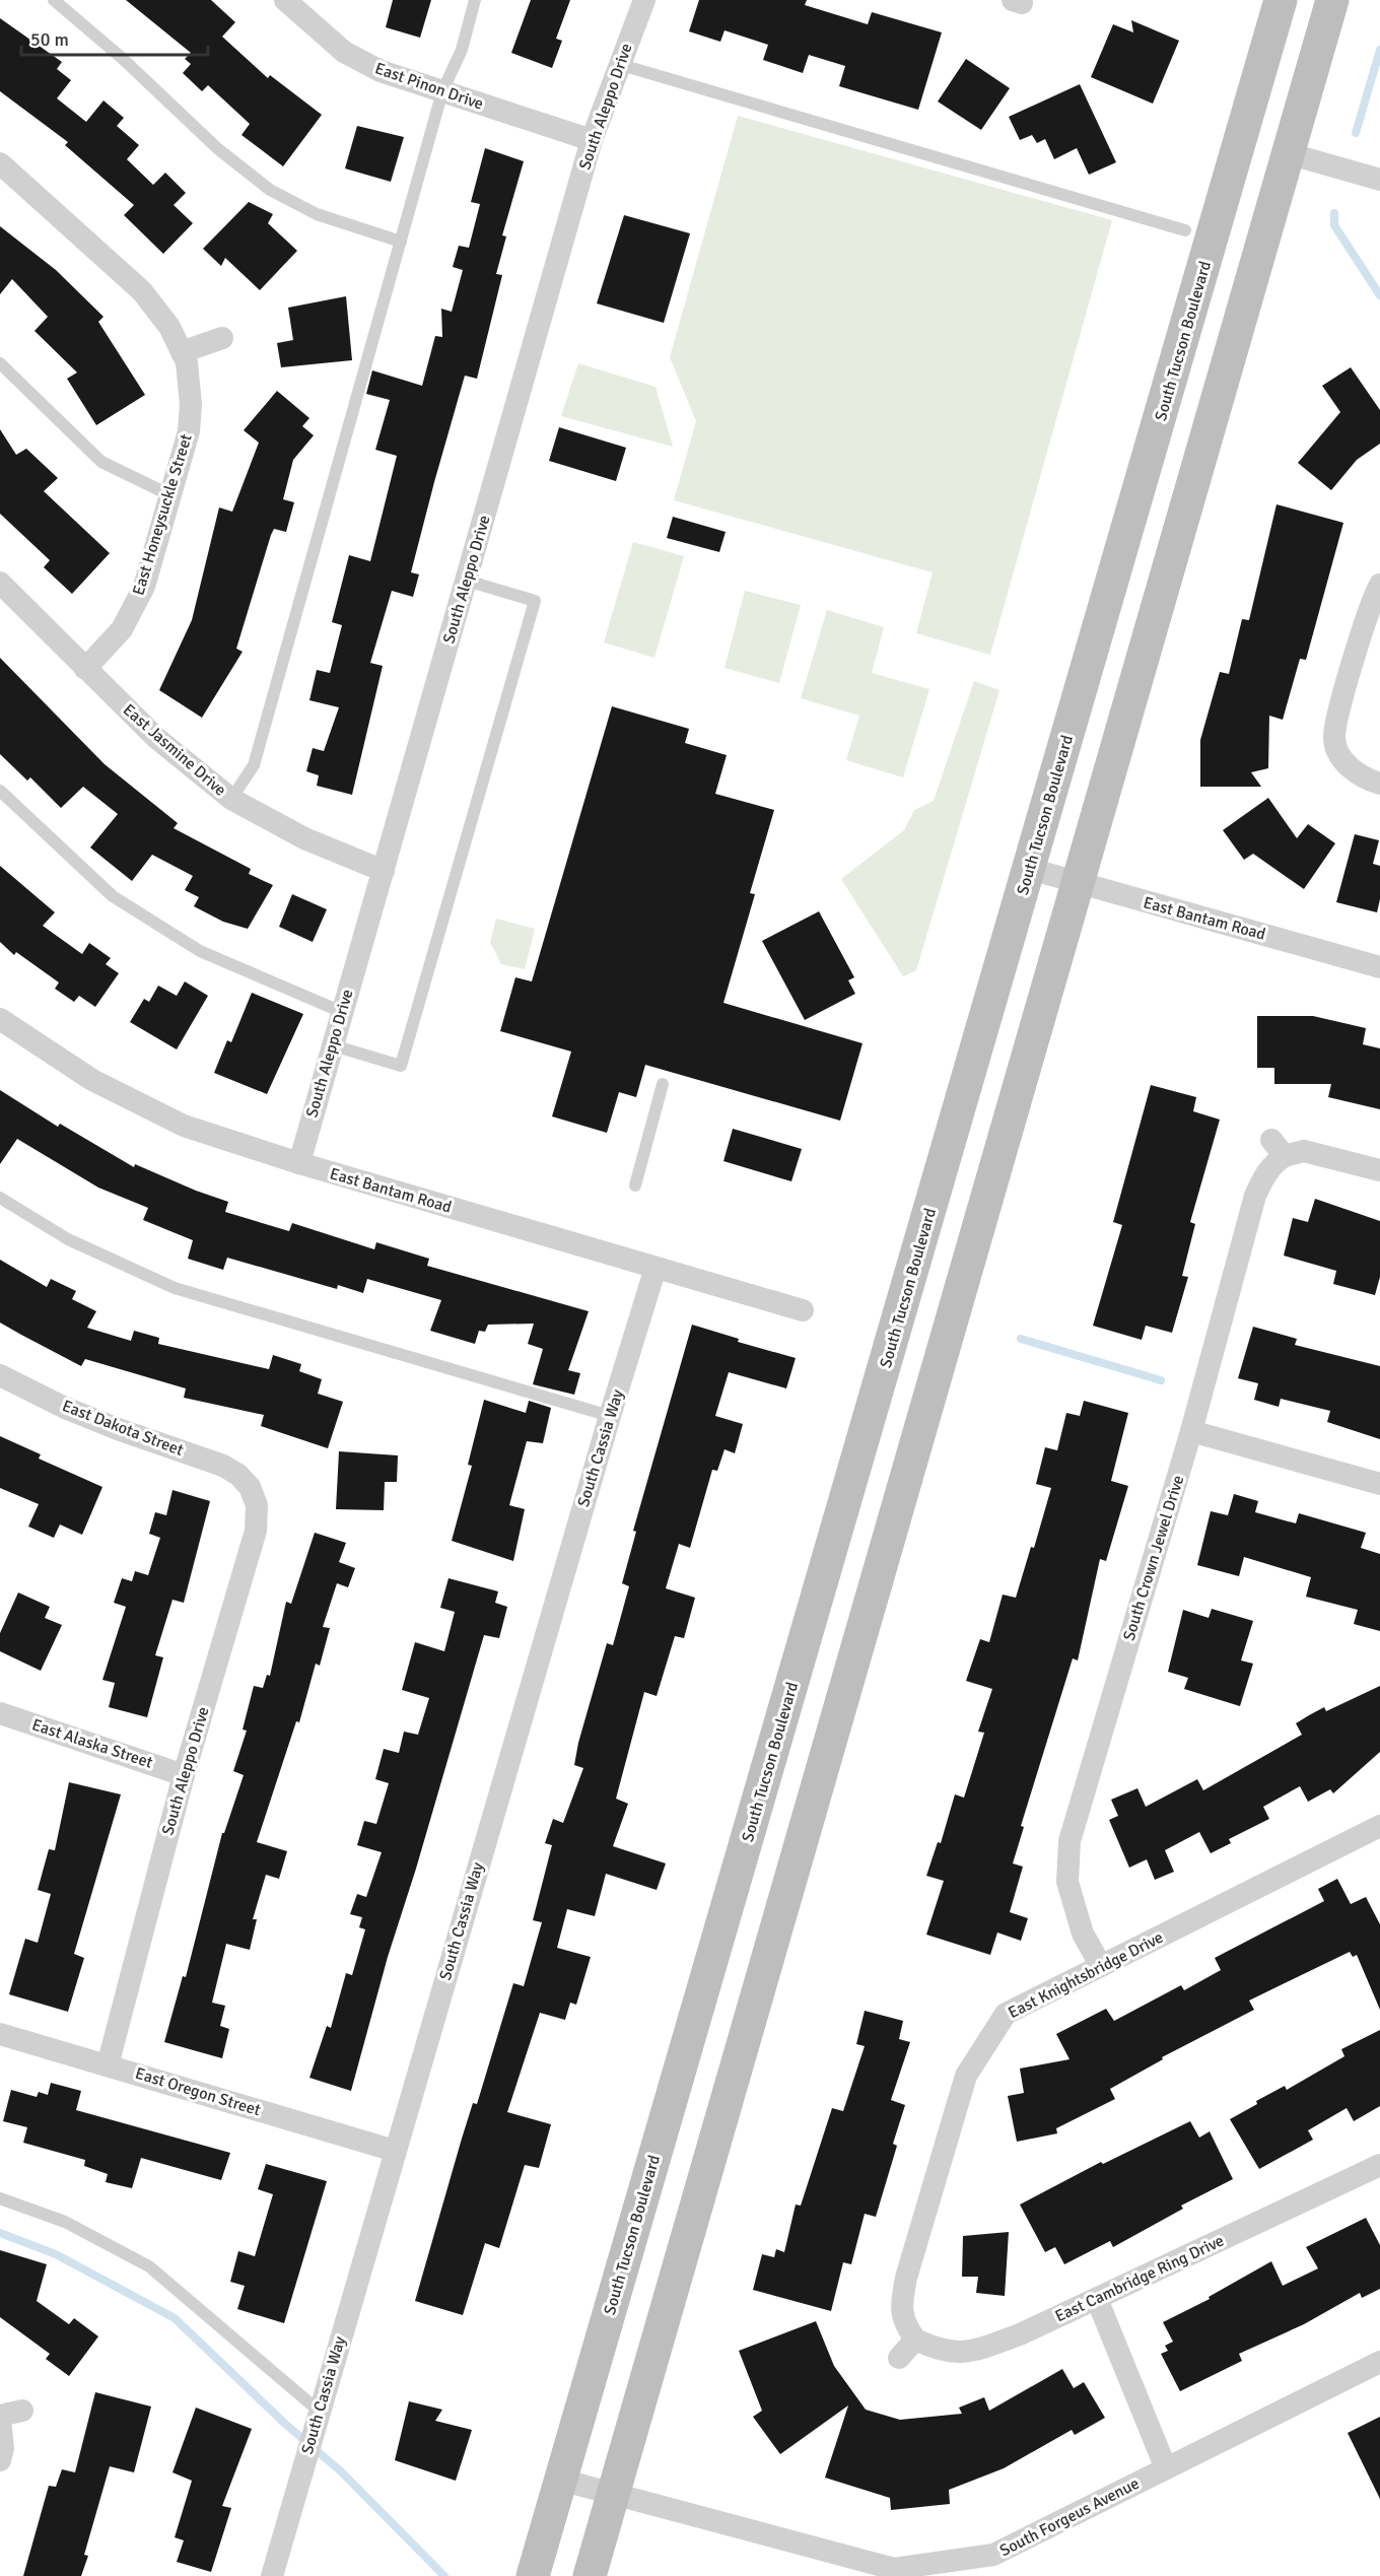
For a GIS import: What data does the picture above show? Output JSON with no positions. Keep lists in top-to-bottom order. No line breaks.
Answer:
{"streets":{"main road":["South Tucson Boulevard"],"street":["East Pinon Drive","South Aleppo Drive","East Honeysuckle Street","East Jasmine Drive","East Bantam Road","East Dakota Street","South Cassia Way","South Crown Jewel Drive","East Alaska Street","East Knightsbridge Drive","East Oregon Street","East Cambridge Ring Drive","South Forgeus Avenue"]},"crossings":[["East Pinon Drive","South Aleppo Drive"],["South Aleppo Drive","East Jasmine Drive"],["South Aleppo Drive","East Bantam Road"],["South Aleppo Drive","East Dakota Street"],["South Aleppo Drive","East Alaska Street"],["South Aleppo Drive","East Oregon Street"],["South Tucson Boulevard","East Bantam Road"],["South Tucson Boulevard","South Forgeus Avenue"],["East Honeysuckle Street","East Jasmine Drive"],["East Bantam Road","South Cassia Way"],["South Cassia Way","East Oregon Street"],["South Crown Jewel Drive","East Knightsbridge Drive"],["East Knightsbridge Drive","East Cambridge Ring Drive"]],"scale_bar":"50 m"}
